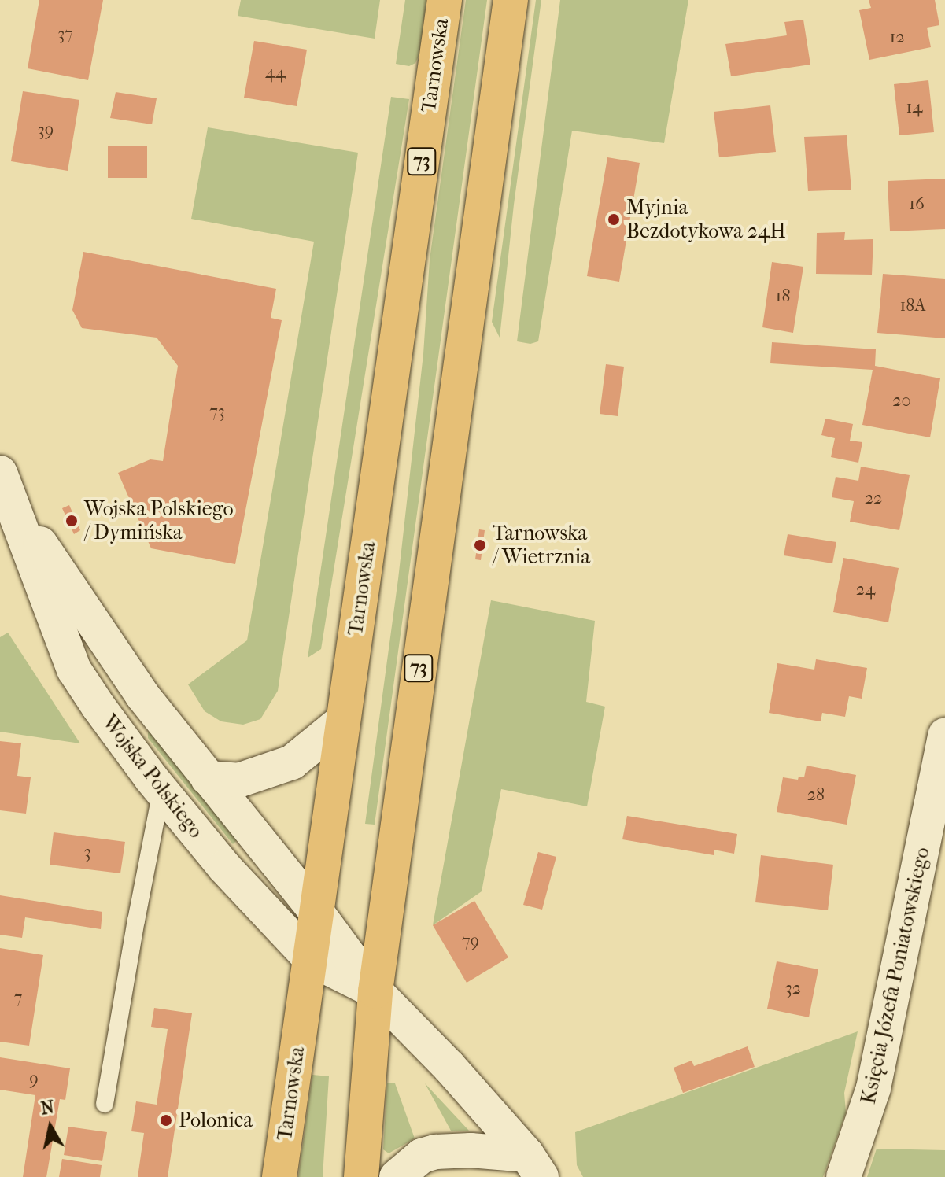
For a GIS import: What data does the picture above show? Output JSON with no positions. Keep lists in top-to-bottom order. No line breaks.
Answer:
{"streets":{"main road":["Tarnowska","73"],"street":["Wojska Polskiego","Księcia Józefa Poniatowskiego"]},"crossings":[["Tarnowska","Wojska Polskiego"],["73","Wojska Polskiego"]],"places":["Myjnia Bezdotykowa 24H","Wojska Polskiego / Dymińska","Tarnowska / Wietrznia","Polonica"],"house_numbers":["37","12","44","14","39","16","18","18A","20","73","22","24","28","3","79","32","7","9"],"north":"top"}
